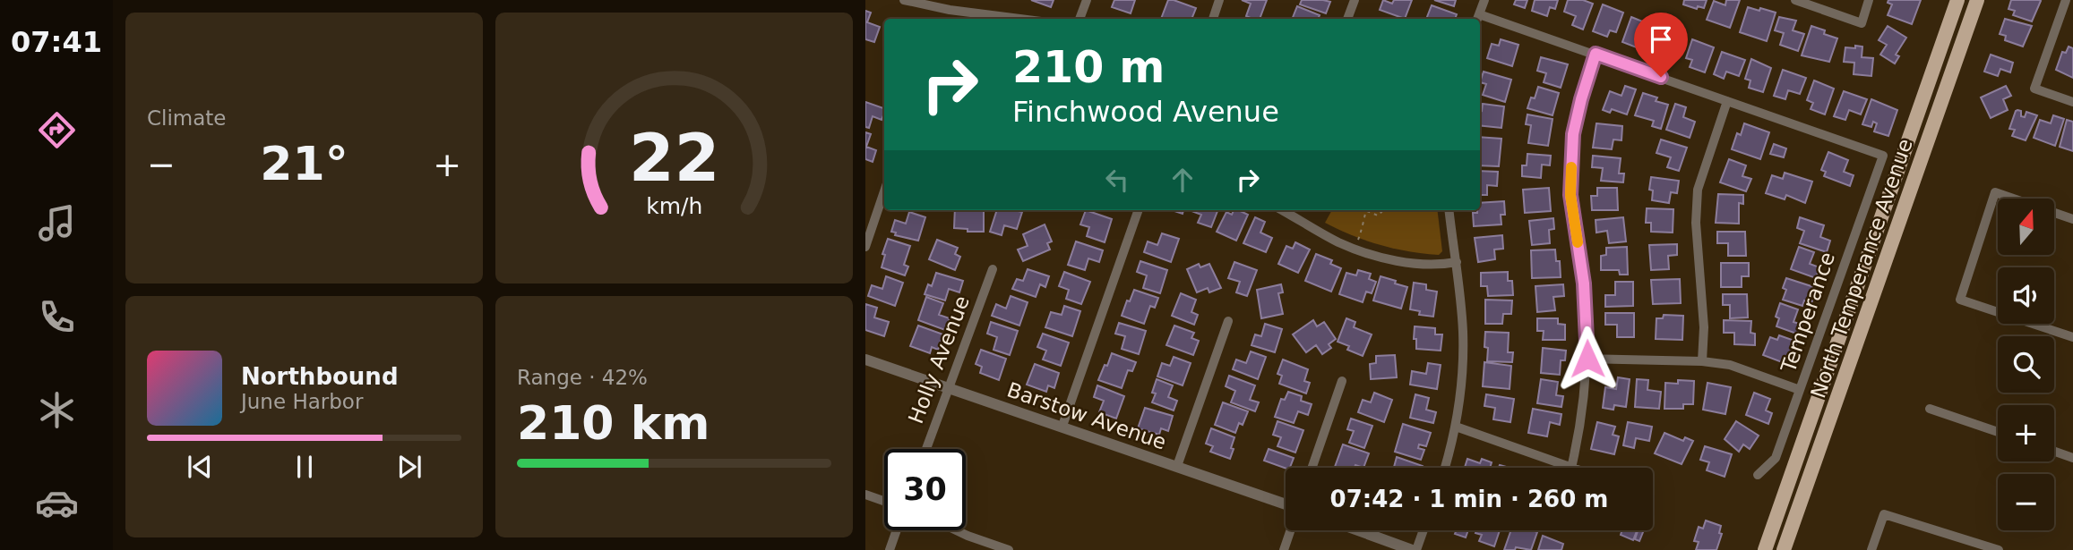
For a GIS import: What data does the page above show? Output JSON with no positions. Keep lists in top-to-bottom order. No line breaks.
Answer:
{"streets":{"main road":["North Temperance Avenue"],"street":["Temperance","Holly Avenue","Barstow Avenue"]},"crossings":[["Holly Avenue","Barstow Avenue"]],"north":"top","page":{"tabs":"07:41","tile":["Climate",["Range · 42%","210 km"]],"turn":["210 m","Finchwood Avenue"],"heat":["−","21°","+"],"map_buttons":["+","−"],"song":["Northbound","June Harbor"],"limit":"30","trip":"07:42 · 1 min · 260 m","gauge":["22","km/h"]}}
